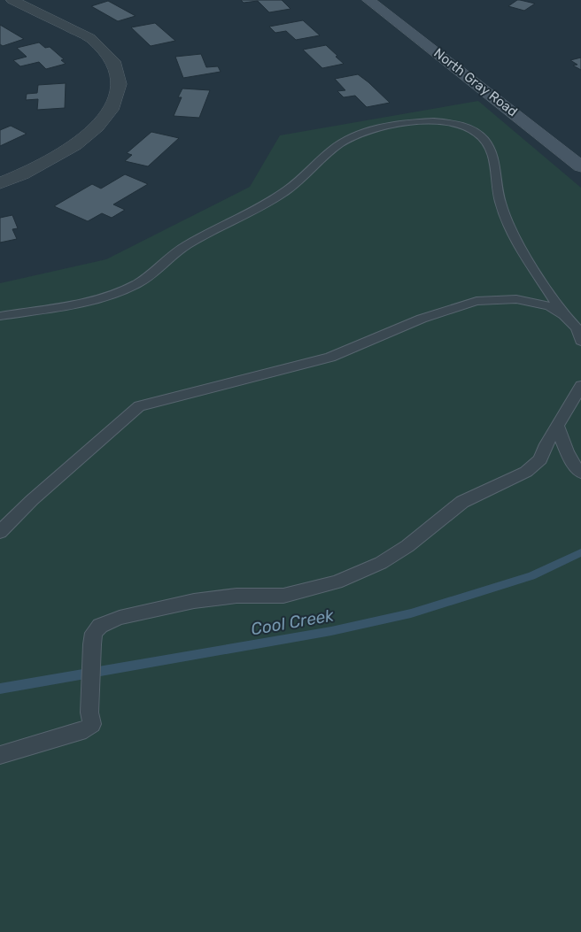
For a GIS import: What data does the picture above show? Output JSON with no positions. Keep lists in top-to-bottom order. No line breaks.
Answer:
{"streets":{"street":["North Gray Road"]},"water":["Cool Creek"]}
